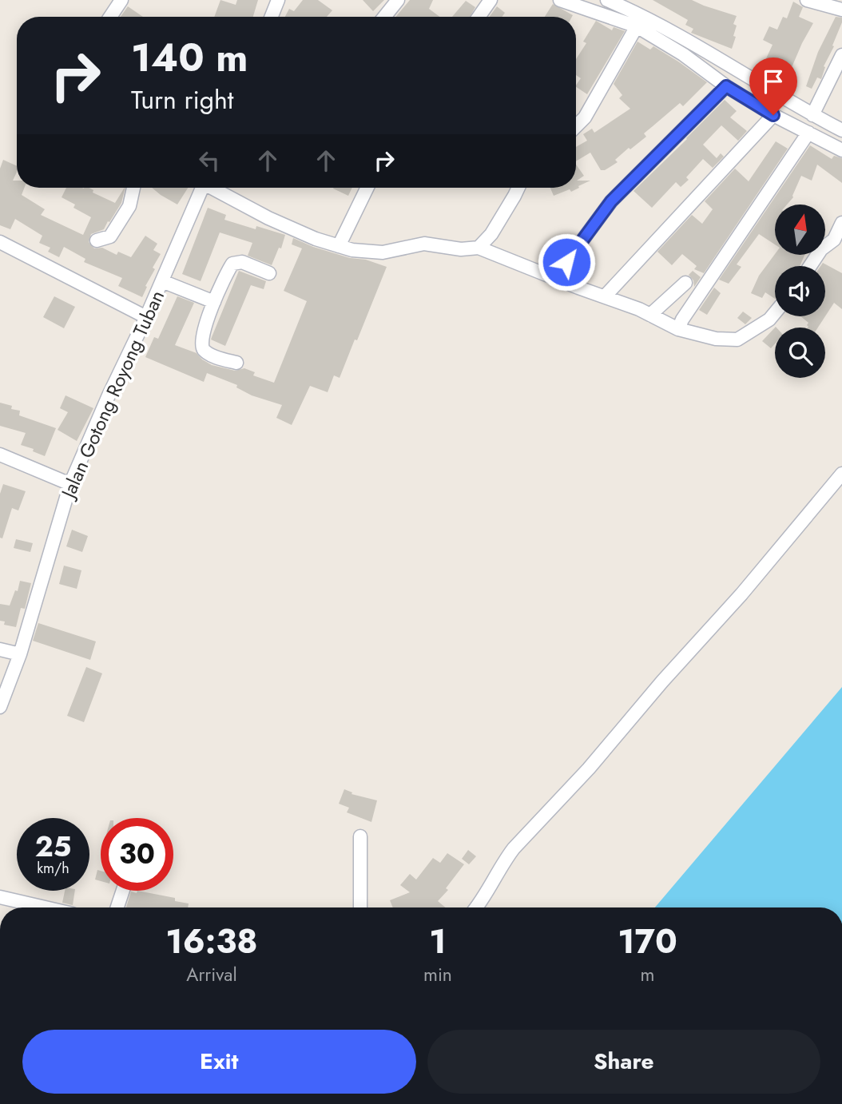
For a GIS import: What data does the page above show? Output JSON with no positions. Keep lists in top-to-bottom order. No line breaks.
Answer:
{"streets":{"street":["Jalan Gotong Royong Tuban"]},"north":"top","page":{"turn":["140 m","Turn right"],"speed":"25 km/h","limit":"30","eta":["16:38","Arrival","1","min","170","m"],"buttons":["Exit","Share"]}}
